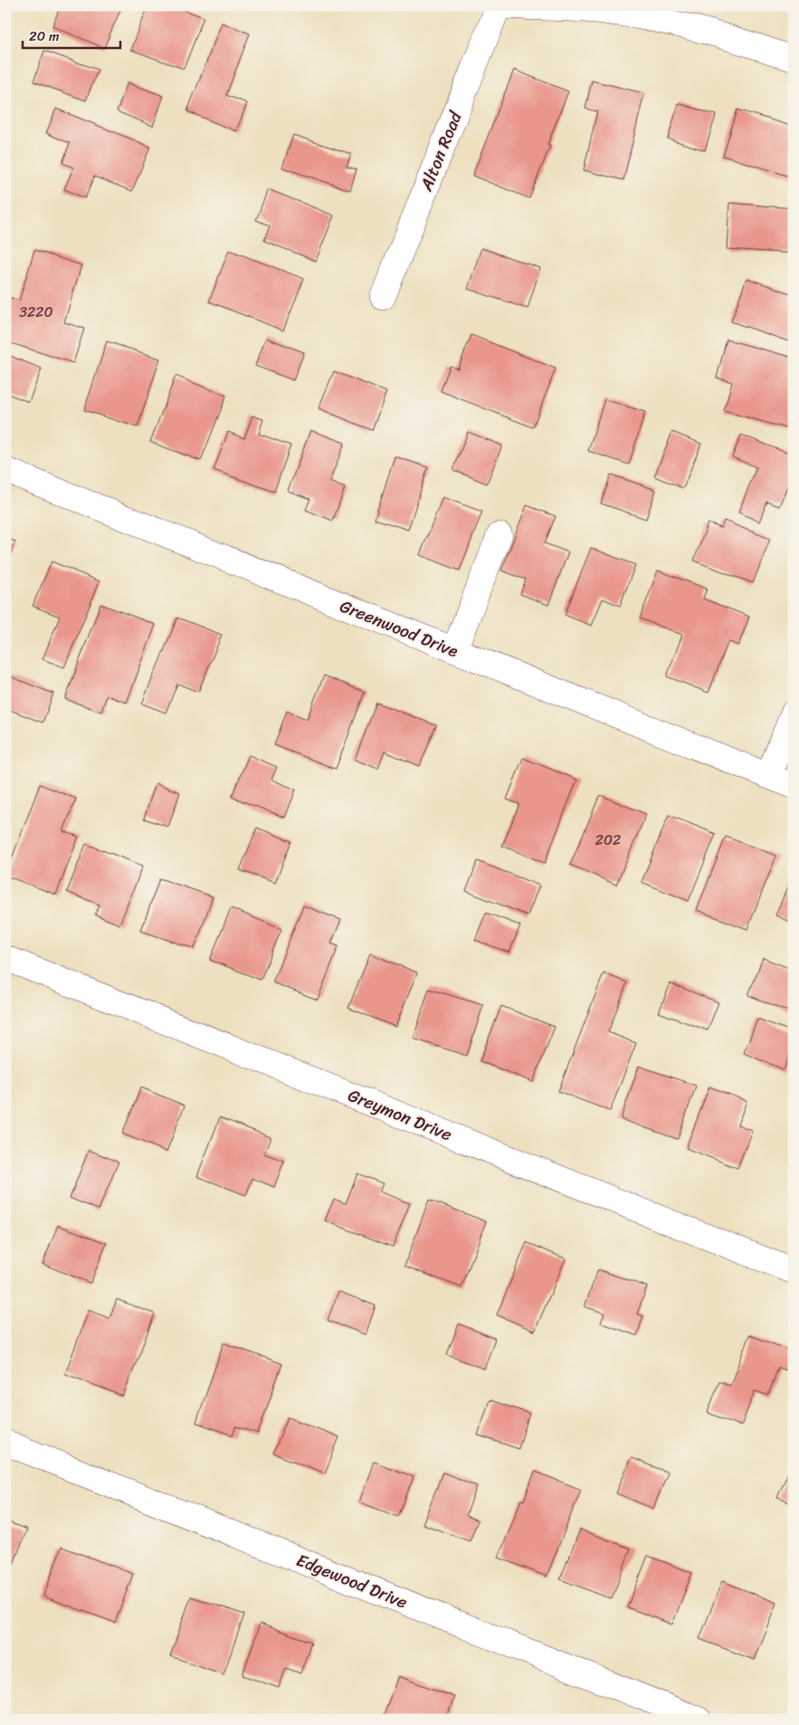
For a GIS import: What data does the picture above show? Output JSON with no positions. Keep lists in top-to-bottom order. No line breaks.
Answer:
{"streets":{"street":["Alton Road","Greenwood Drive","Greymon Drive","Edgewood Drive"]},"house_numbers":["3220","202"],"scale_bar":"20 m"}
